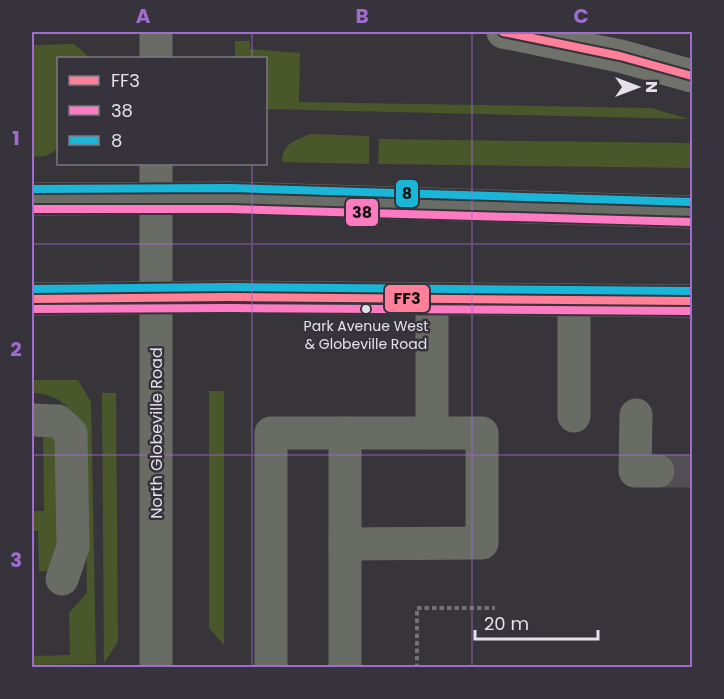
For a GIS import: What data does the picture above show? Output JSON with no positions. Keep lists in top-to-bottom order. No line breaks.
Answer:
{"streets":{"street":["North Globeville Road"]},"places":["Park Avenue West & Globeville Road"],"lines":["transit line FF3","transit line 8","transit line 38"],"legend":["FF3","38","8"],"scale_bar":"20 m","north":"right","grid":{"columns":["A","B","C"],"rows":["1","2","3"]}}
